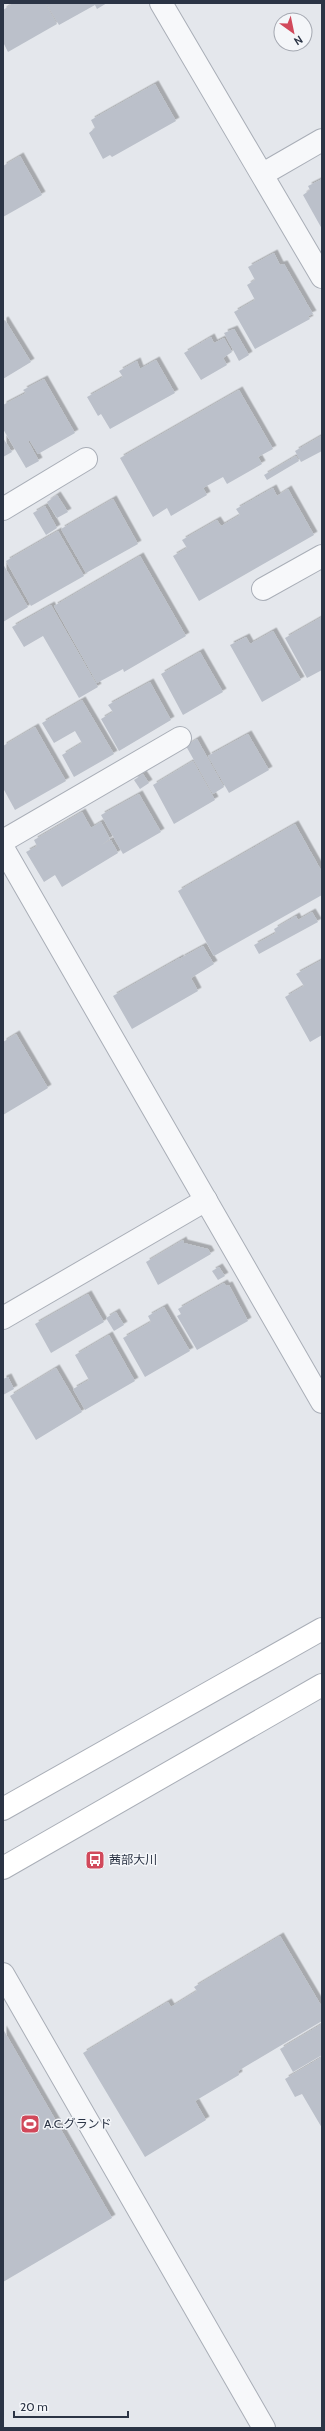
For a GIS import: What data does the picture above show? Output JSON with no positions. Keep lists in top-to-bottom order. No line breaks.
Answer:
{"places":{"bus stop":["茜部大川"],"sports":["A.C.グランド"]},"scale_bar":"20 m","north":"bottom right"}
